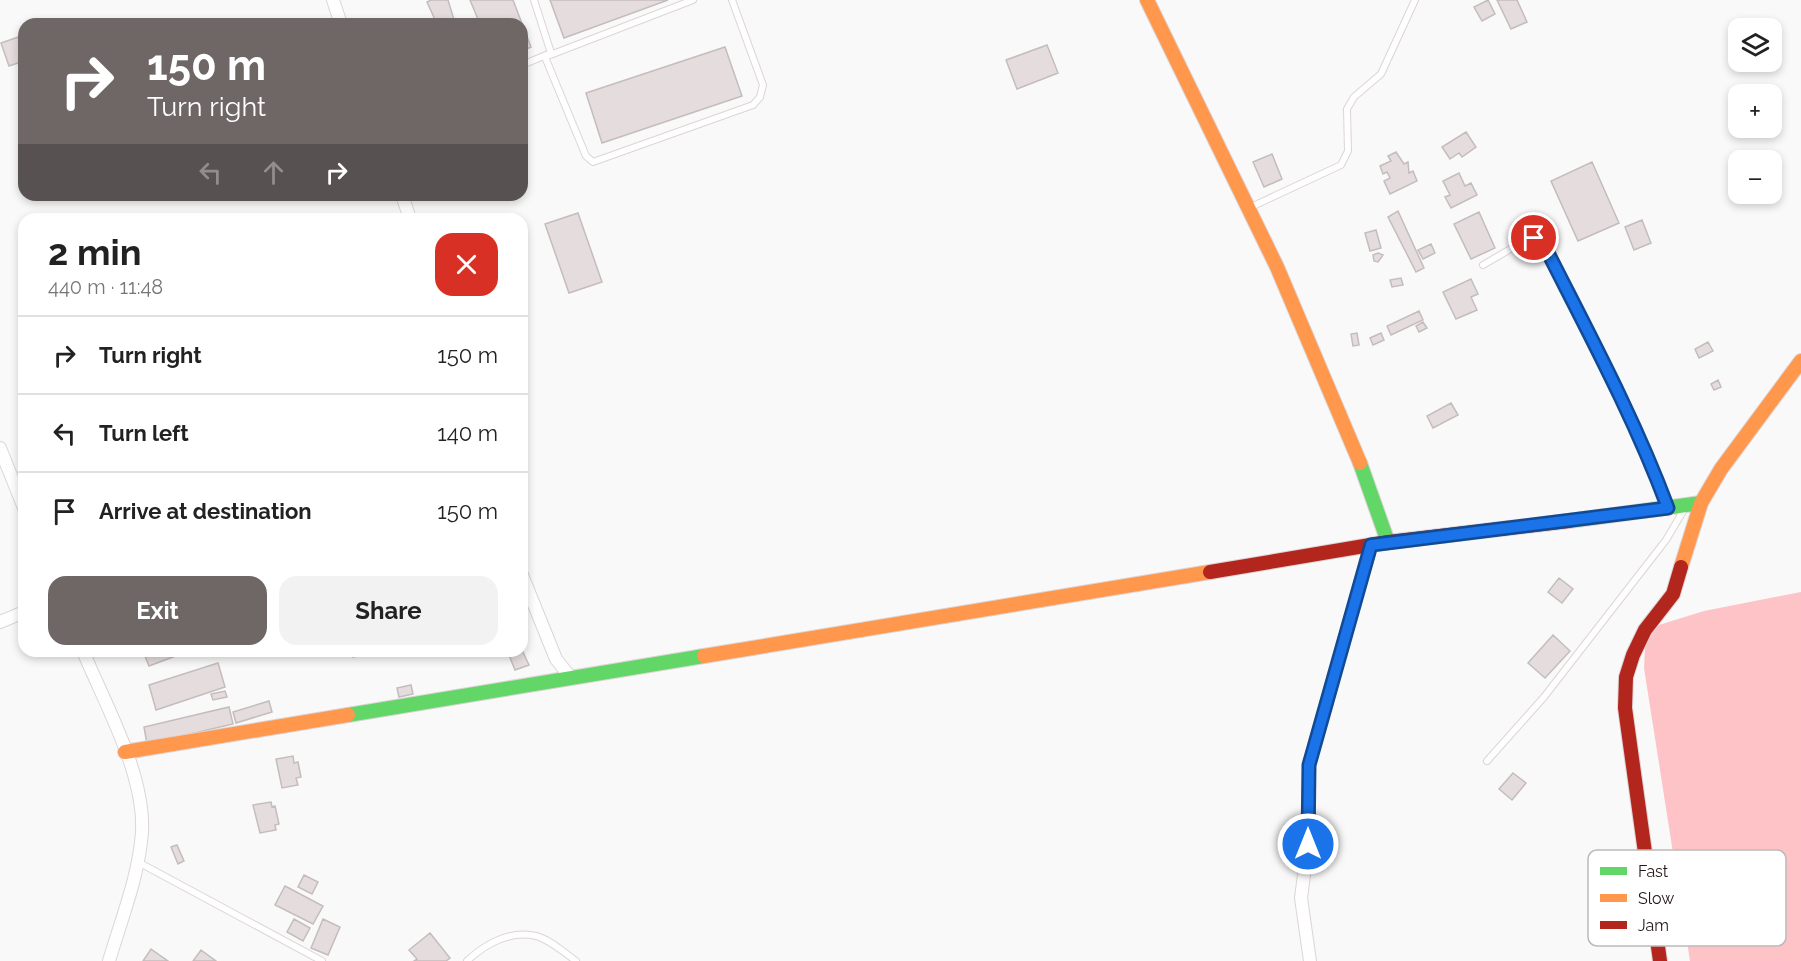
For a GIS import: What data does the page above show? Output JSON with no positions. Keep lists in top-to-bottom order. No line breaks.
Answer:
{"legend":["Fast","Slow","Jam"],"page":{"map_buttons":["+","−"],"turn":["150 m","Turn right"],"heading":["2 min","440 m · 11:48"],"list":[{"name":"Turn right","value":"150 m"},{"name":"Turn left","value":"140 m"},{"name":"Arrive at destination","value":"150 m"}],"buttons":["Exit","Share"]}}
